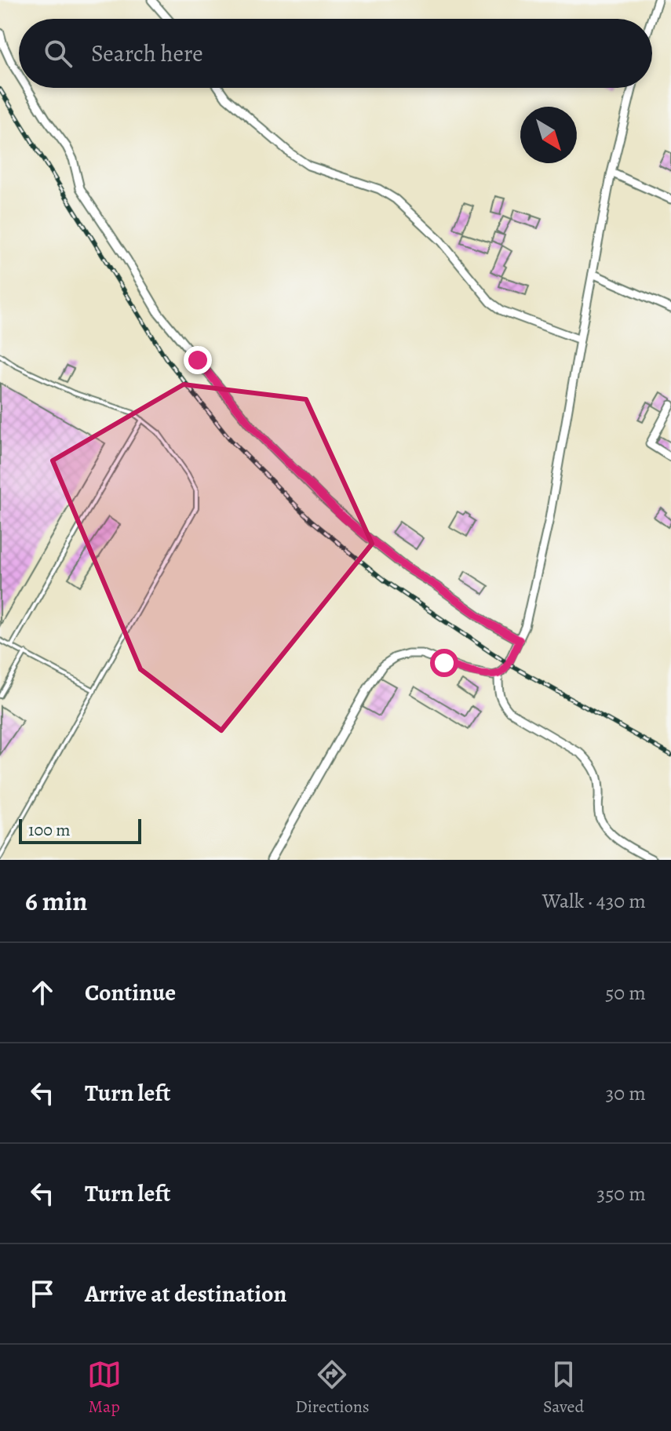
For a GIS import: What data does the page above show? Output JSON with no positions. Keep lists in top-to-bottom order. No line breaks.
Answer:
{"scale_bar":"100 m","north":"bottom right","page":{"search":"Search here","scale":"100 m","heading":["6 min","Walk · 430 m"],"list":[["Continue","50 m"],["Turn left","30 m"],["Turn left","350 m"],"Arrive at destination"],"nav":["Map","Directions","Saved"]}}
